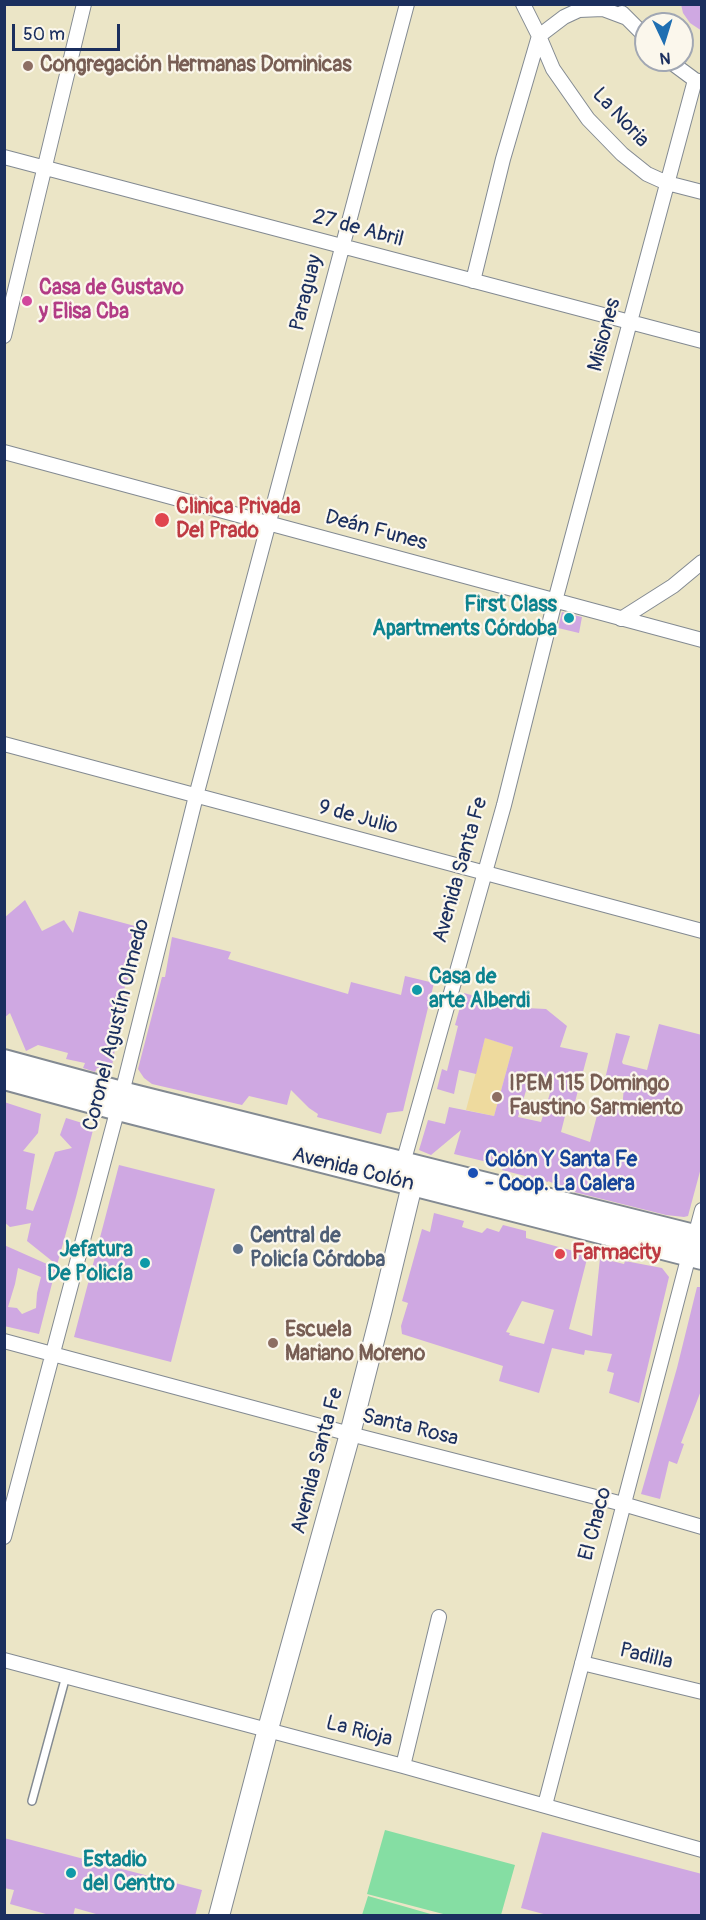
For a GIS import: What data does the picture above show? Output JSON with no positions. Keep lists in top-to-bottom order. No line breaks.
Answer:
{"streets":{"main road":["Avenida Santa Fe","Avenida Colón"],"street":["La Noria","27 de Abril","Paraguay","Misiones","Deán Funes","9 de Julio","Coronel Agustín Olmedo","Santa Rosa","El Chaco","Padilla","La Rioja"]},"crossings":[["La Noria","Misiones"],["27 de Abril","Paraguay"],["27 de Abril","Misiones"],["Paraguay","Deán Funes"],["Paraguay","Coronel Agustín Olmedo"],["Misiones","Deán Funes"],["Misiones","Avenida Santa Fe"],["Deán Funes","Avenida Santa Fe"],["Deán Funes","Coronel Agustín Olmedo"],["9 de Julio","Avenida Santa Fe"],["9 de Julio","Coronel Agustín Olmedo"],["Avenida Santa Fe","Avenida Colón"],["Avenida Santa Fe","Santa Rosa"],["Avenida Santa Fe","La Rioja"],["Coronel Agustín Olmedo","Avenida Colón"],["Coronel Agustín Olmedo","Santa Rosa"],["Avenida Colón","El Chaco"],["Santa Rosa","El Chaco"],["El Chaco","Padilla"],["El Chaco","La Rioja"]],"places":["Congregación Hermanas Dominicas","Casa de Gustavo y Elisa Cba","Clinica Privada Del Prado","First Class Apartments Córdoba","Casa de arte Alberdi","IPEM 115 Domingo Faustino Sarmiento","Colón Y Santa Fe - Coop. La Calera","Central de Policía Córdoba","Farmacity","Jefatura De Policía","Escuela Mariano Moreno","Estadio del Centro"],"scale_bar":"50 m","north":"bottom"}
